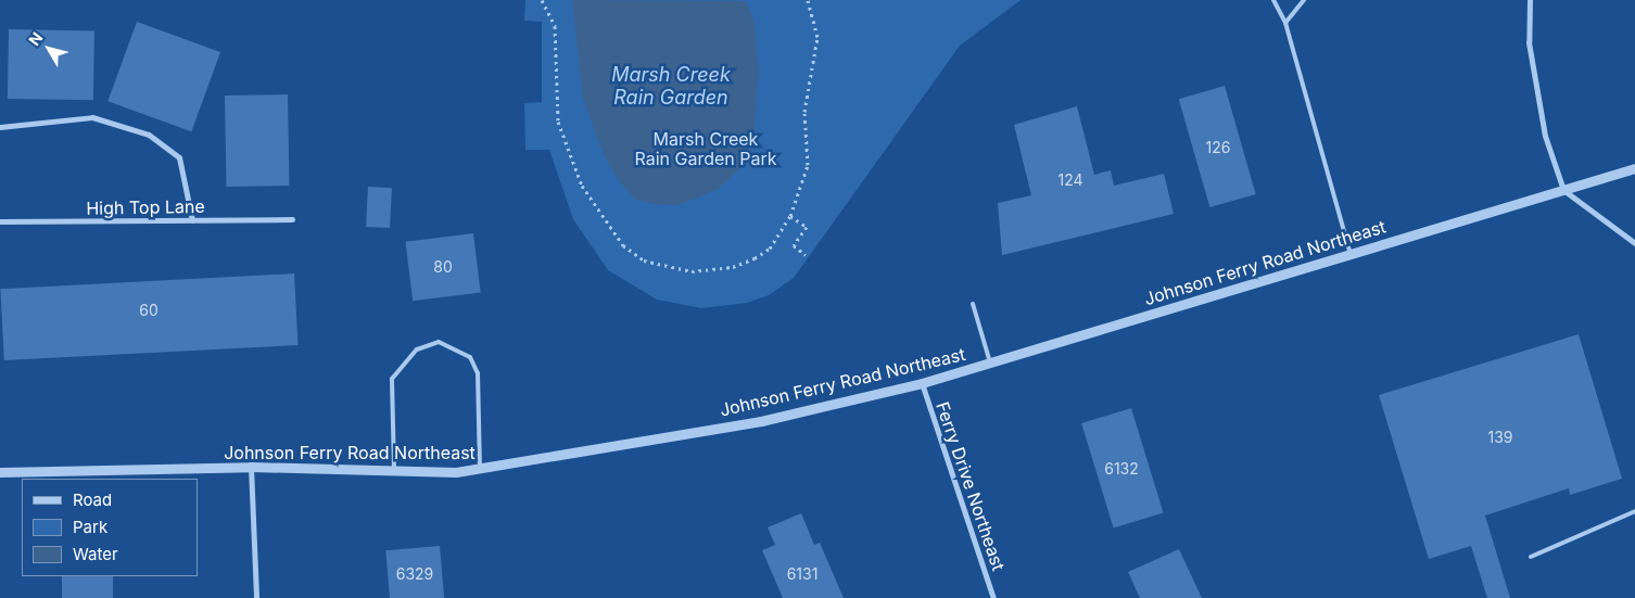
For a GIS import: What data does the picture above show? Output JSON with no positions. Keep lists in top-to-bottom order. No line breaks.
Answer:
{"streets":{"street":["High Top Lane","Johnson Ferry Road Northeast","Ferry Drive Northeast"]},"crossings":[["Johnson Ferry Road Northeast","Ferry Drive Northeast"]],"water":["Marsh Creek Rain Garden"],"parks":["Marsh Creek Rain Garden Park"],"house_numbers":["126","124","80","60","139","6132","6329","6131"],"legend":["Road","Park","Water"],"north":"top left"}
